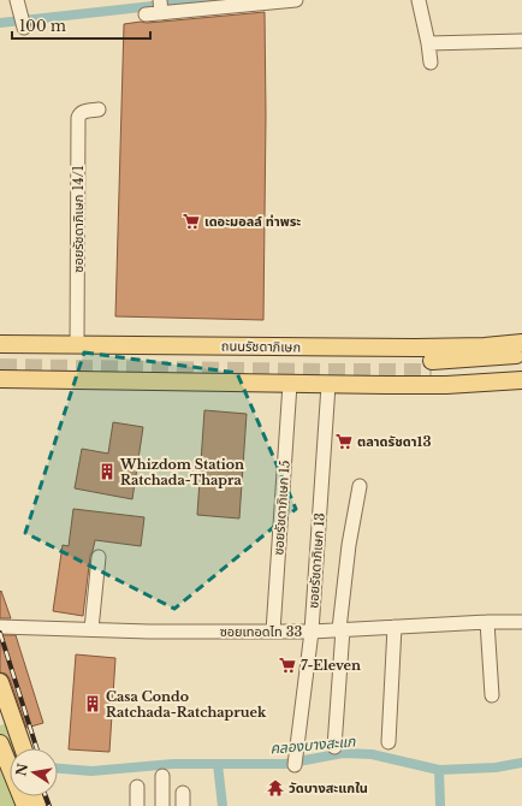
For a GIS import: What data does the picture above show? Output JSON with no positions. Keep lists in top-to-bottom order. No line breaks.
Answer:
{"streets":{"main road":["ถนนรัชดาภิเษก"],"street":["ซอยรัชดาภิเษก 14/1","ซอยรัชดาภิเษก 15","ซอยรัชดาภิเษก 13","ซอยเทอดไท 33"]},"crossings":[["ซอยรัชดาภิเษก 14/1","ถนนรัชดาภิเษก"],["ซอยรัชดาภิเษก 15","ซอยเทอดไท 33"],["ซอยรัชดาภิเษก 13","ซอยเทอดไท 33"]],"water":["คลองบางสะแก"],"places":{"supermarket":["เดอะมอลล์ ท่าพระ","ตลาดรัชดา13","7-Eleven"],"building":["Whizdom Station Ratchada-Thapra","Casa Condo Ratchada-Ratchapruek"],"temple":["วัดบางสะแกใน"]},"scale_bar":"100 m","north":"left"}
